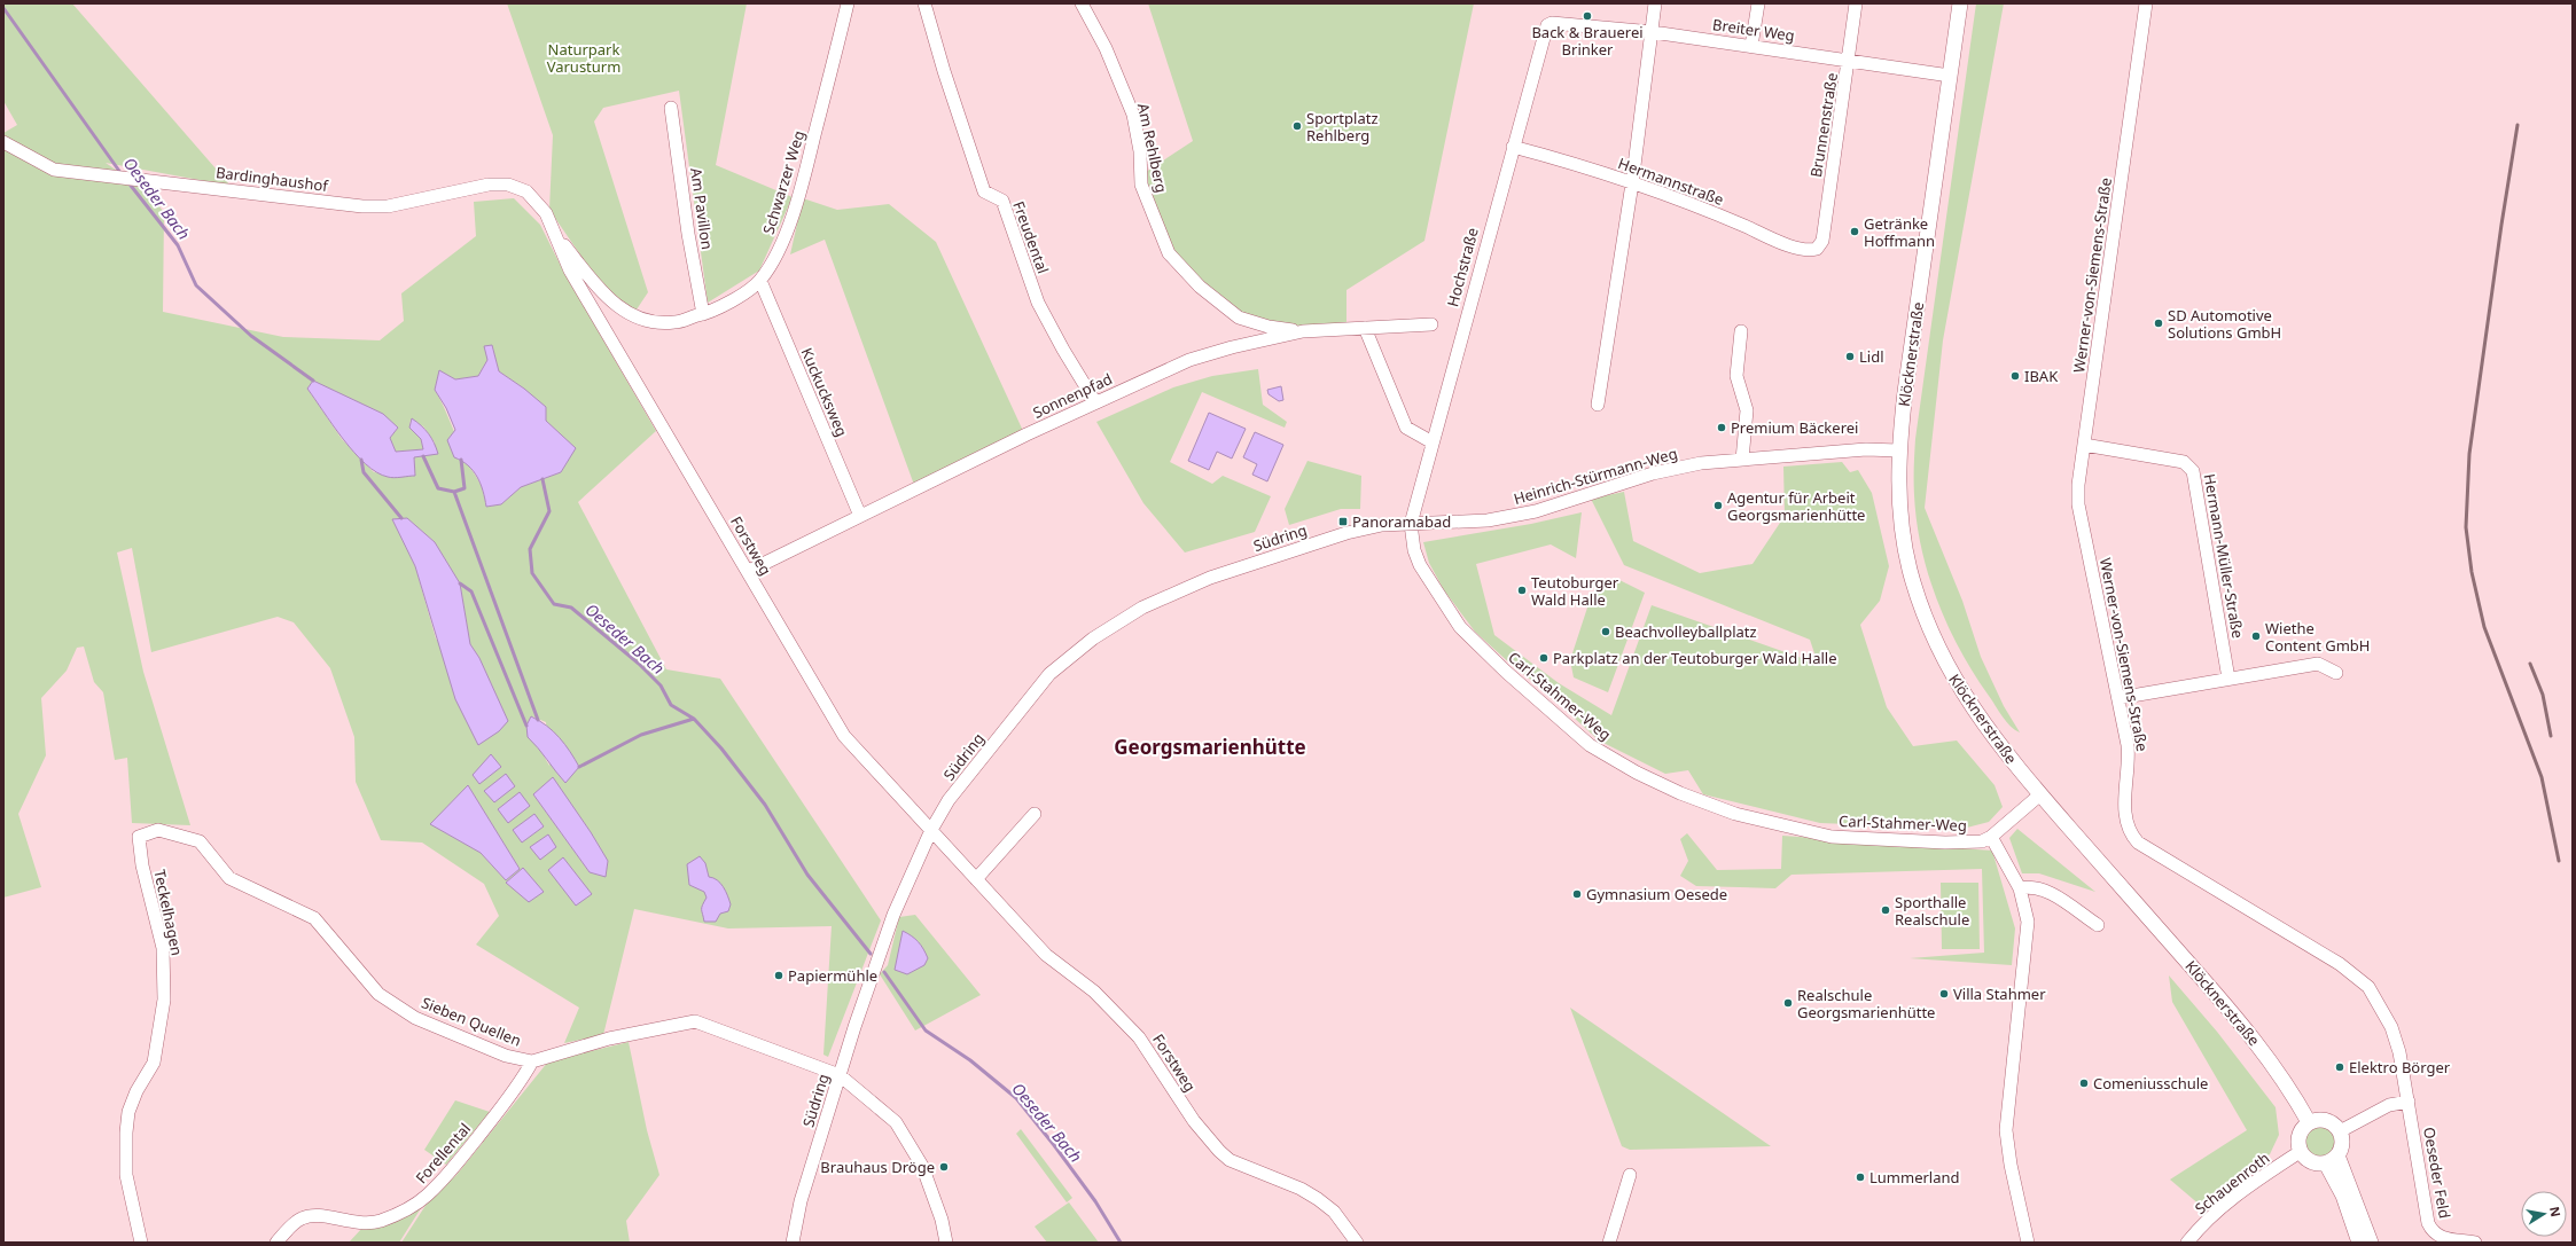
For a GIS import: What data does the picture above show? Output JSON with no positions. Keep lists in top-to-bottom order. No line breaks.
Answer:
{"streets":{"main road":["Klöcknerstraße"],"street":["Breiter Weg","Brunnenstraße","Am Rehlberg","Bardinghaushof","Hermannstraße","Schwarzer Weg","Am Pavillon","Freudental","Hochstraße","Werner-von-Siemens-Straße","Kuckucksweg","Sonnenpfad","Heinrich-Stürmann-Weg","Südring","Forstweg","Hermann-Müller-Straße","Carl-Stahmer-Weg","Teckelhagen","Sieben Quellen","Forellental","Oeseder Feld","Schauenroth"]},"crossings":[["Breiter Weg","Brunnenstraße"],["Breiter Weg","Hochstraße"],["Breiter Weg","Klöcknerstraße"],["Brunnenstraße","Hermannstraße"],["Am Rehlberg","Sonnenpfad"],["Bardinghaushof","Forstweg"],["Hermannstraße","Hochstraße"],["Schwarzer Weg","Am Pavillon"],["Schwarzer Weg","Kuckucksweg"],["Schwarzer Weg","Forstweg"],["Freudental","Sonnenpfad"],["Hochstraße","Heinrich-Stürmann-Weg"],["Hochstraße","Südring"],["Hochstraße","Carl-Stahmer-Weg"],["Werner-von-Siemens-Straße","Hermann-Müller-Straße"],["Werner-von-Siemens-Straße","Oeseder Feld"],["Klöcknerstraße","Heinrich-Stürmann-Weg"],["Klöcknerstraße","Carl-Stahmer-Weg"],["Klöcknerstraße","Schauenroth"],["Kuckucksweg","Sonnenpfad"],["Sonnenpfad","Forstweg"],["Heinrich-Stürmann-Weg","Südring"],["Heinrich-Stürmann-Weg","Carl-Stahmer-Weg"],["Südring","Forstweg"],["Südring","Carl-Stahmer-Weg"],["Südring","Sieben Quellen"],["Teckelhagen","Sieben Quellen"],["Sieben Quellen","Forellental"]],"districts":["Georgsmarienhütte"],"water":["Oeseder Bach"],"parks":["Naturpark Varusturm"],"places":{"other":["Back & Brauerei Brinker","Sportplatz Rehlberg","Getränke Hoffmann","SD Automotive Solutions GmbH","Lidl","IBAK","Premium Bäckerei","Agentur für Arbeit Georgsmarienhütte","Teutoburger Wald Halle","Beachvolleyballplatz","Wiethe Content GmbH","Parkplatz an der Teutoburger Wald Halle","Gymnasium Oesede","Sporthalle Realschule","Papiermühle","Villa Stahmer","Realschule Georgsmarienhütte","Elektro Börger","Comeniusschule","Brauhaus Dröge","Lummerland"],"transit":["Panoramabad"]},"north":"right"}
